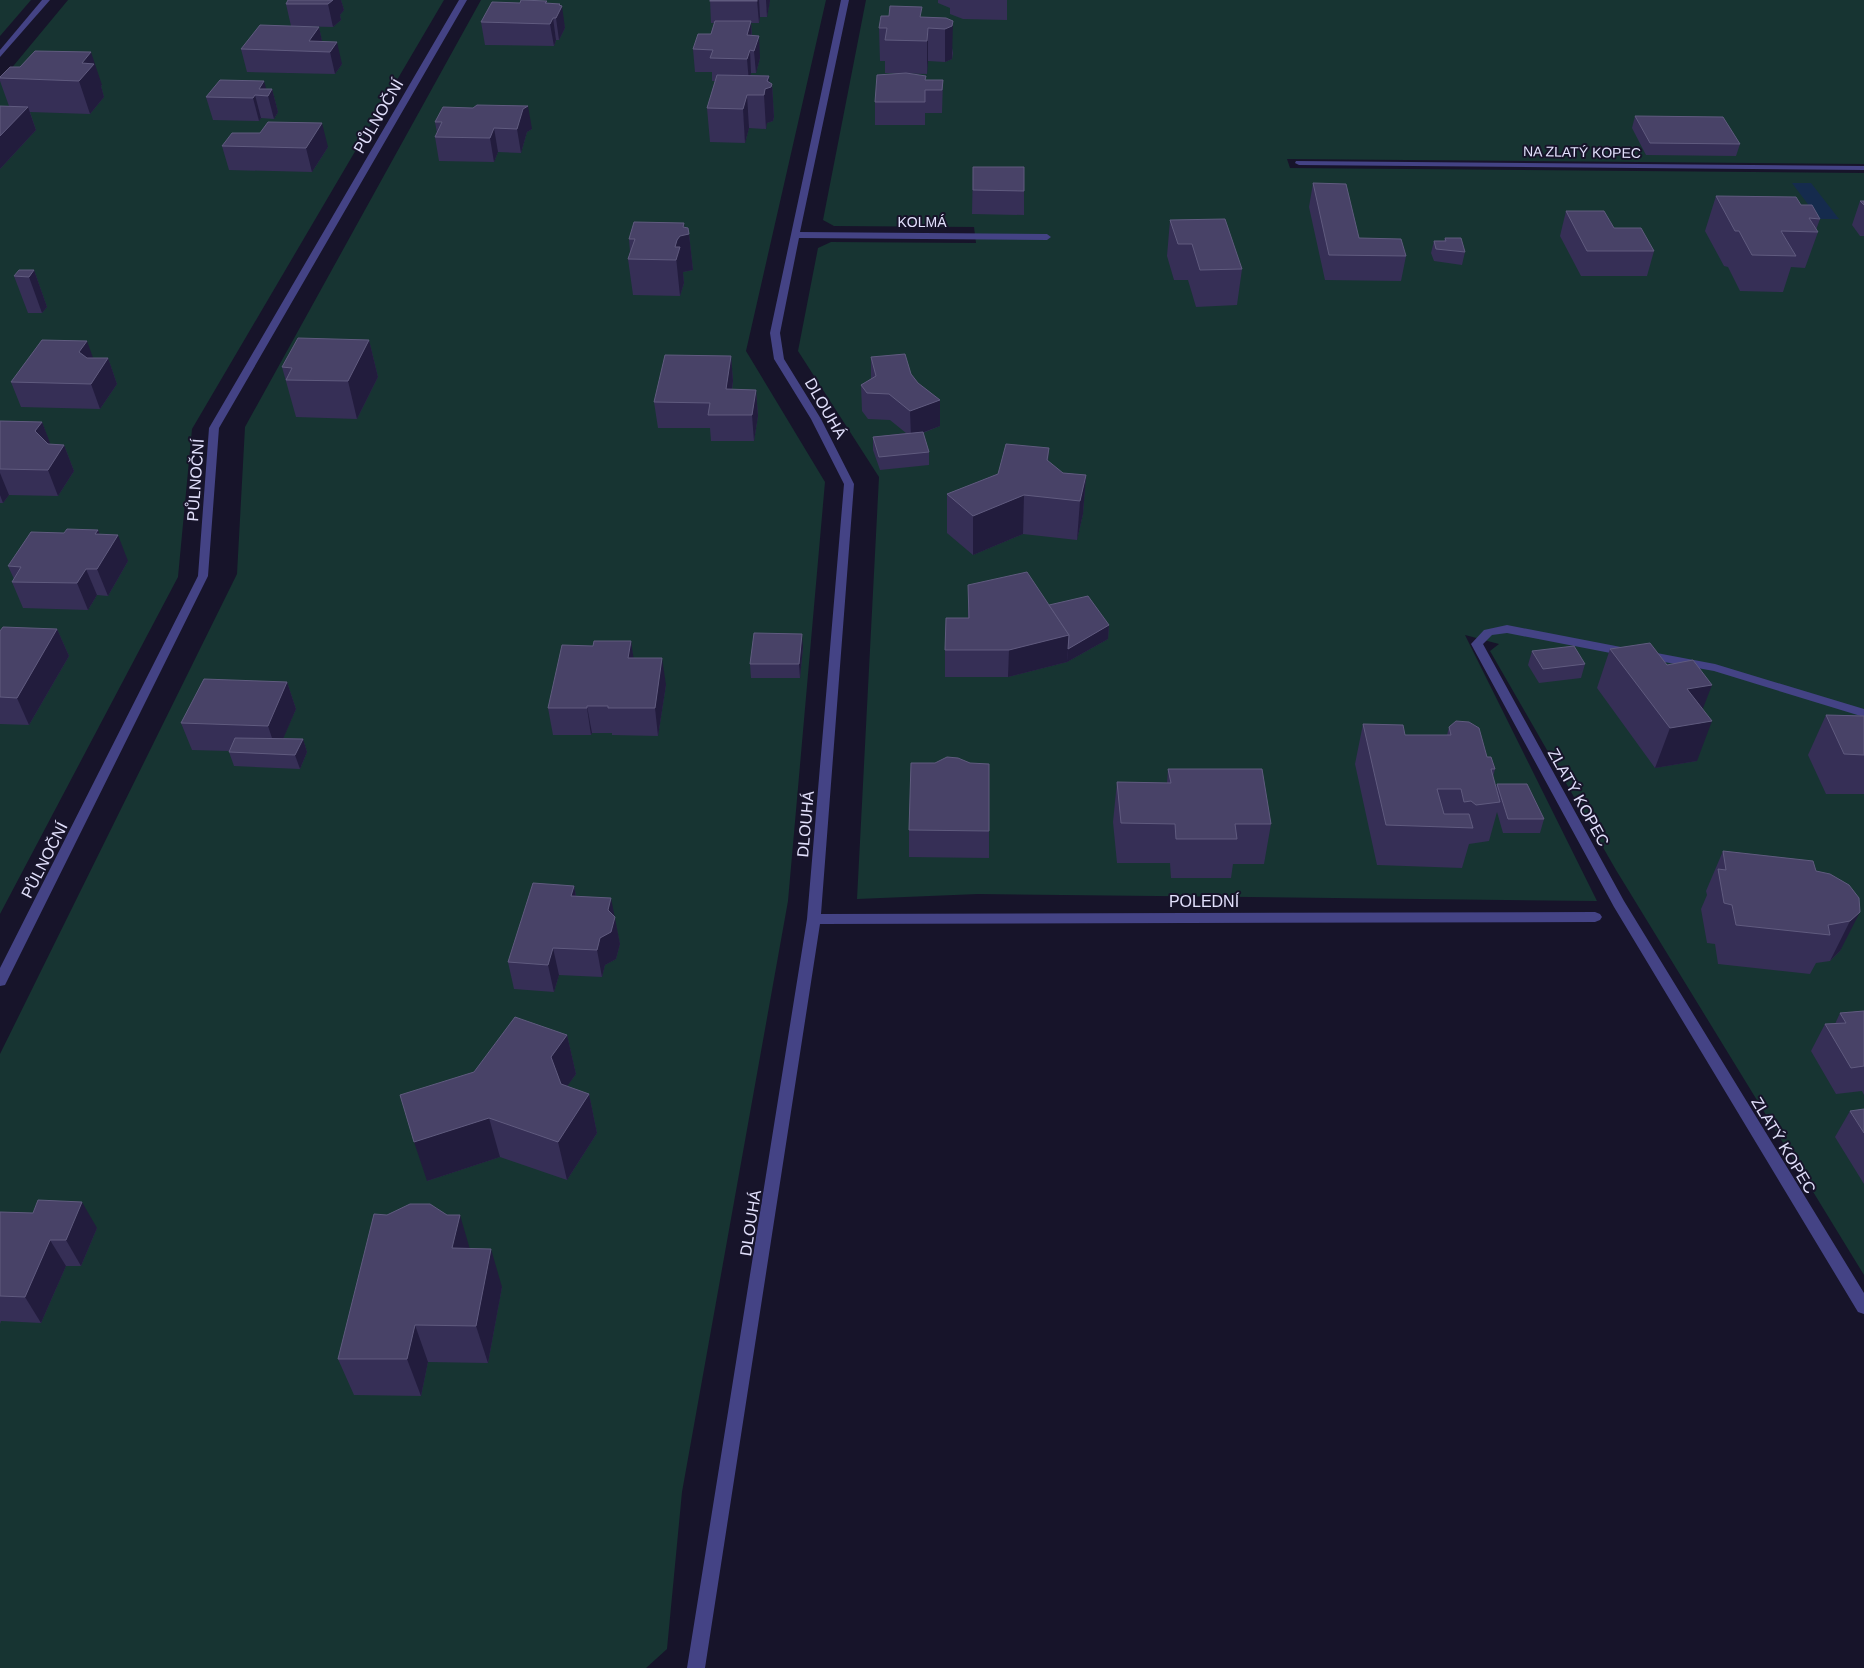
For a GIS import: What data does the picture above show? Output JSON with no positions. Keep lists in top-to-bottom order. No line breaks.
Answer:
{"streets":{"street":["PŮLNOČNÍ","NA ZLATÝ KOPEC","KOLMÁ","DLOUHÁ","ZLATÝ KOPEC","POLEDNÍ"]},"crossings":[["KOLMÁ","DLOUHÁ"],["DLOUHÁ","POLEDNÍ"]]}
